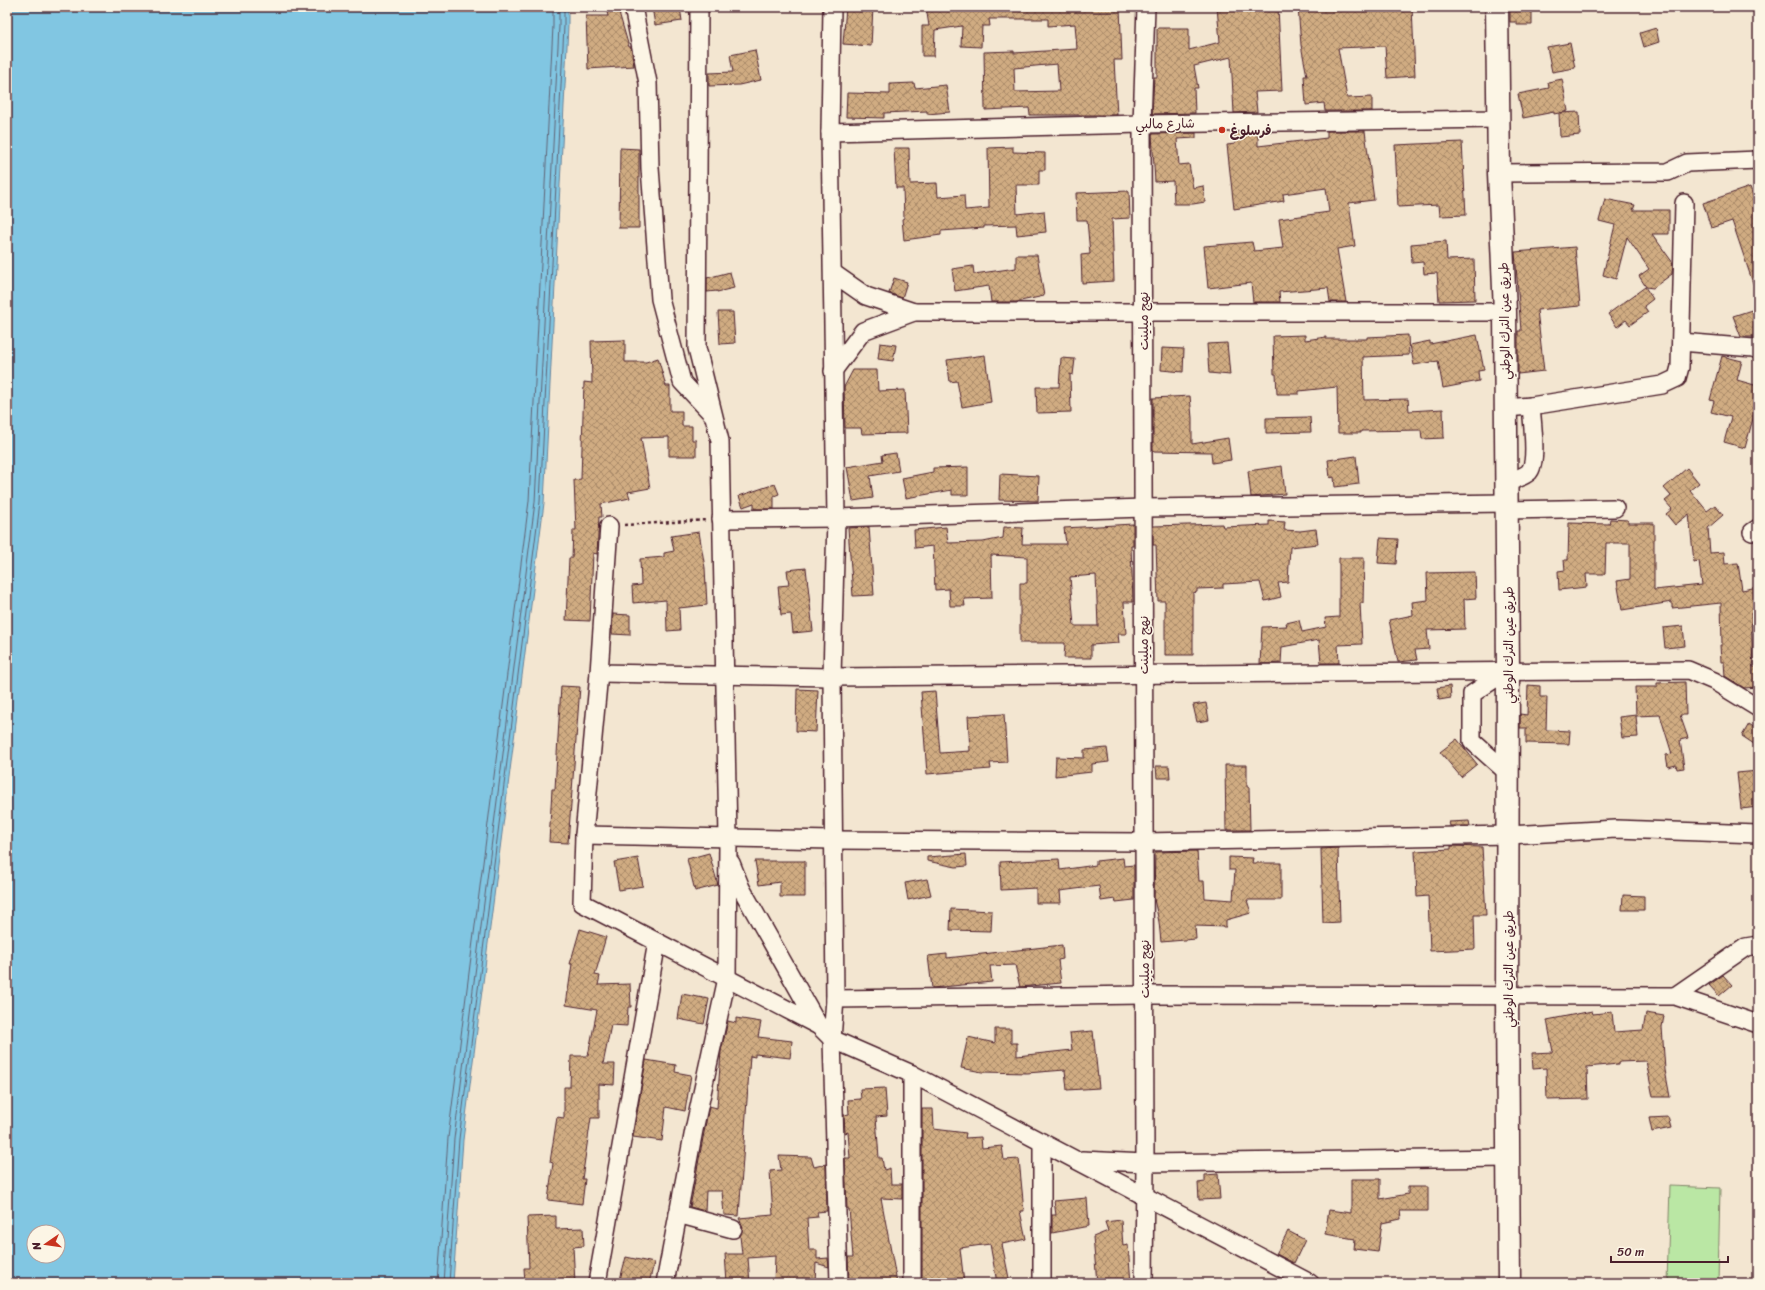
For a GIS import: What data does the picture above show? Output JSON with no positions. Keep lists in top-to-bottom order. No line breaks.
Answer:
{"streets":{"main road":["طريق عين الترك الوطني"],"street":["شارع مالبي","نهج ميلينت"]},"crossings":[["شارع مالبي","نهج ميلينت"],["شارع مالبي","طريق عين الترك الوطني"]],"places":["فرسلوغ"],"scale_bar":"50 m","north":"left"}
